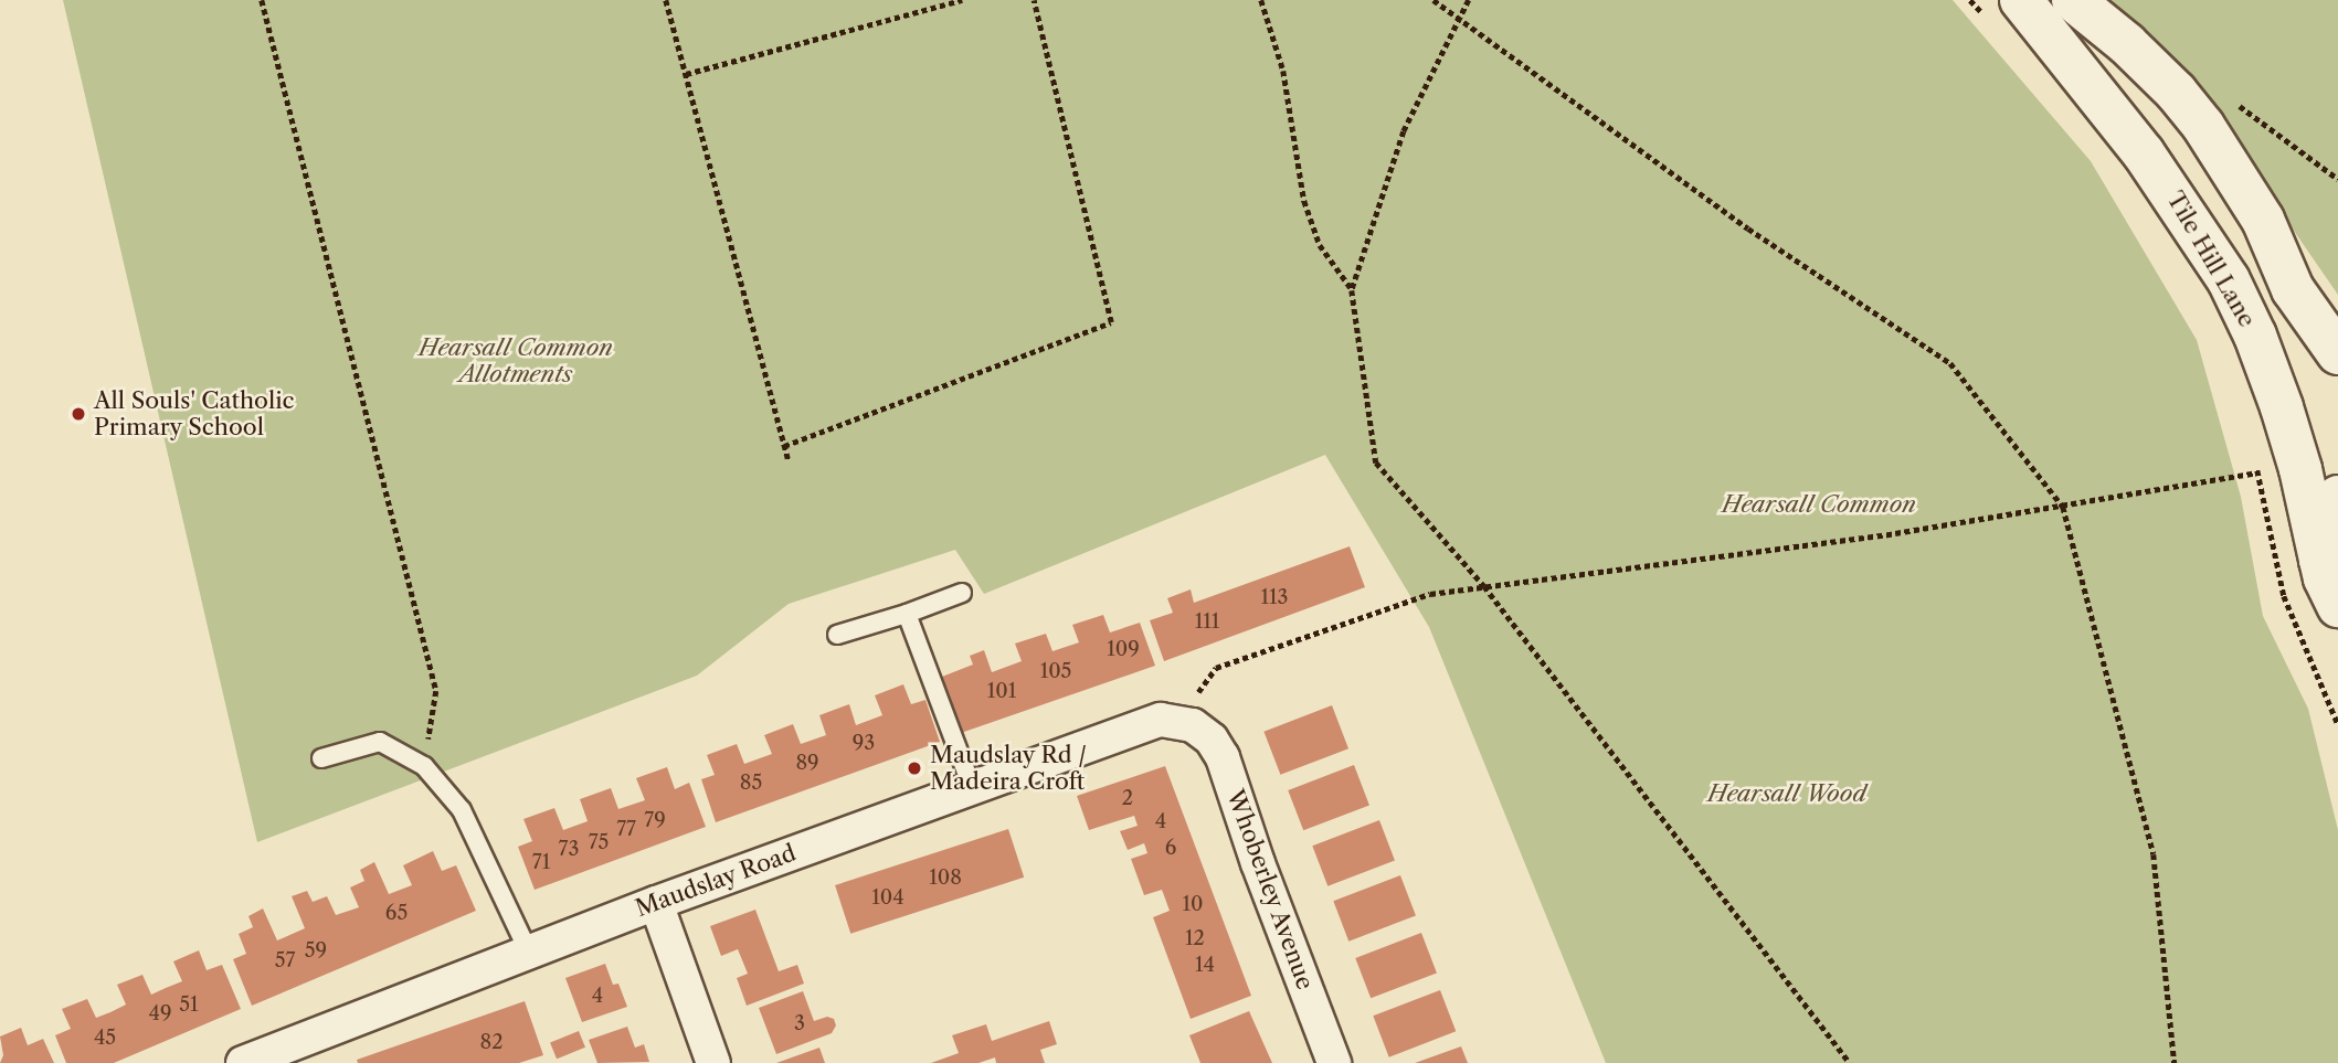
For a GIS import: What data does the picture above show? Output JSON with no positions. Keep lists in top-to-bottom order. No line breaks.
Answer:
{"streets":{"main road":["Tile Hill Lane"],"street":["Maudslay Road","Whoberley Avenue"]},"crossings":[["Maudslay Road","Whoberley Avenue"]],"parks":["Hearsall Common Allotments","Hearsall Common","Hearsall Wood"],"places":["All Souls' Catholic Primary School","Maudslay Rd / Madeira Croft"],"house_numbers":["113","111","109","105","101","93","89","85","2","79","4","77","75","6","73","71","108","104","10","65","12","59","57","14","4","51","49","3","45","82"]}
